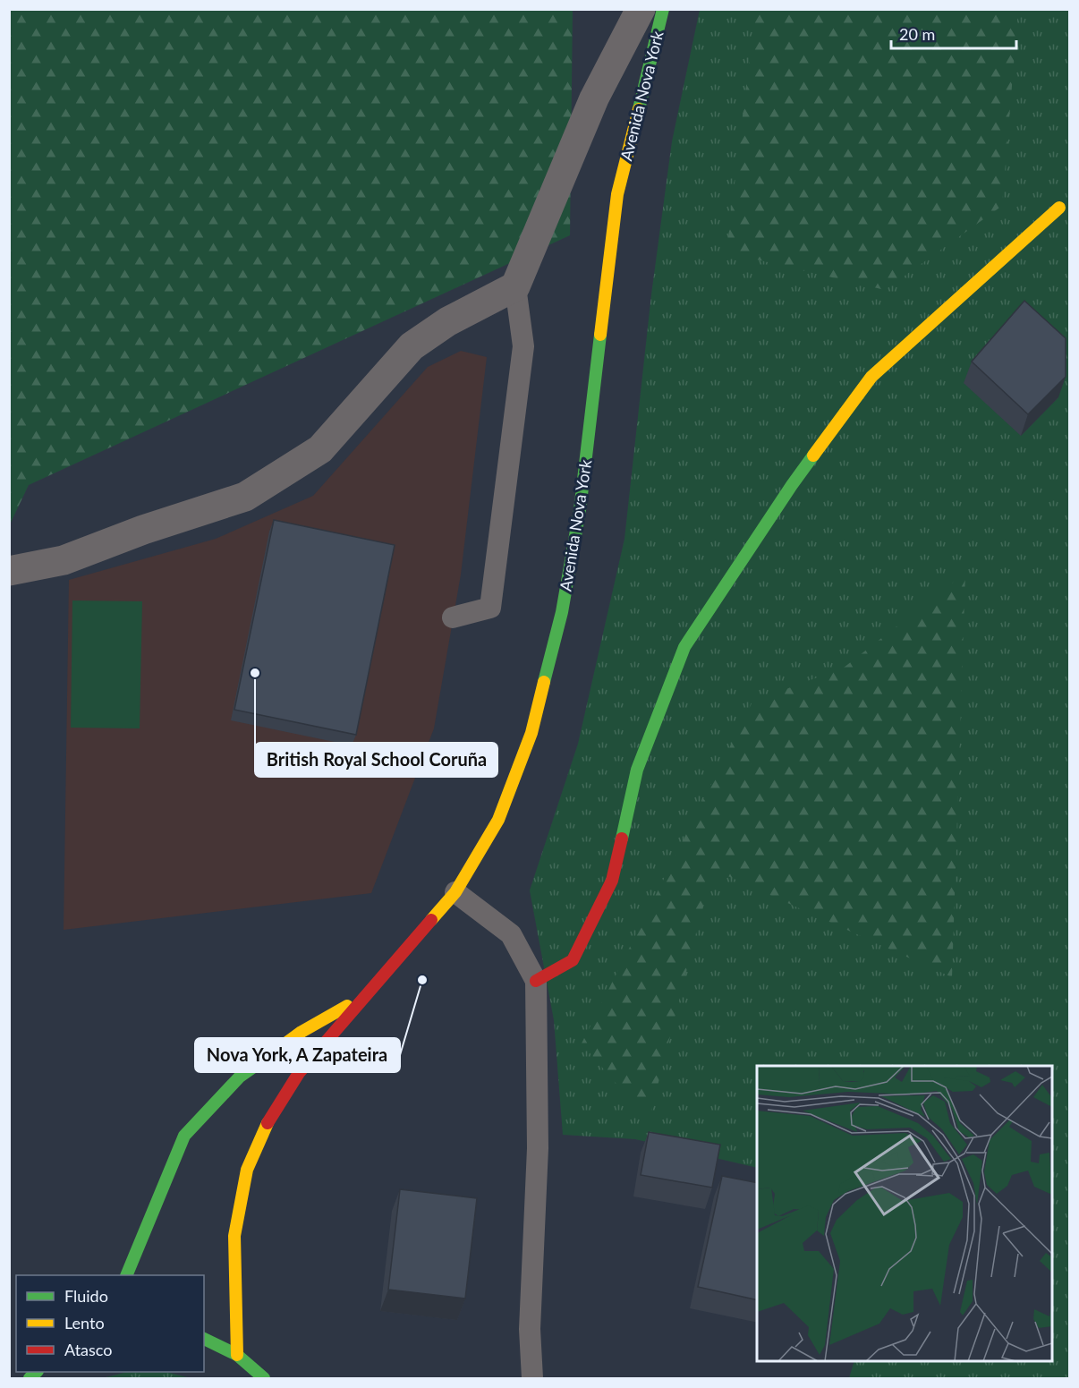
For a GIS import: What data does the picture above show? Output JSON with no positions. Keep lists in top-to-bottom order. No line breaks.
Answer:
{"streets":{"street":["Avenida Nova York"]},"places":["British Royal School Coruña","Nova York, A Zapateira"],"legend":["Fluido","Lento","Atasco"],"scale_bar":"20 m"}
